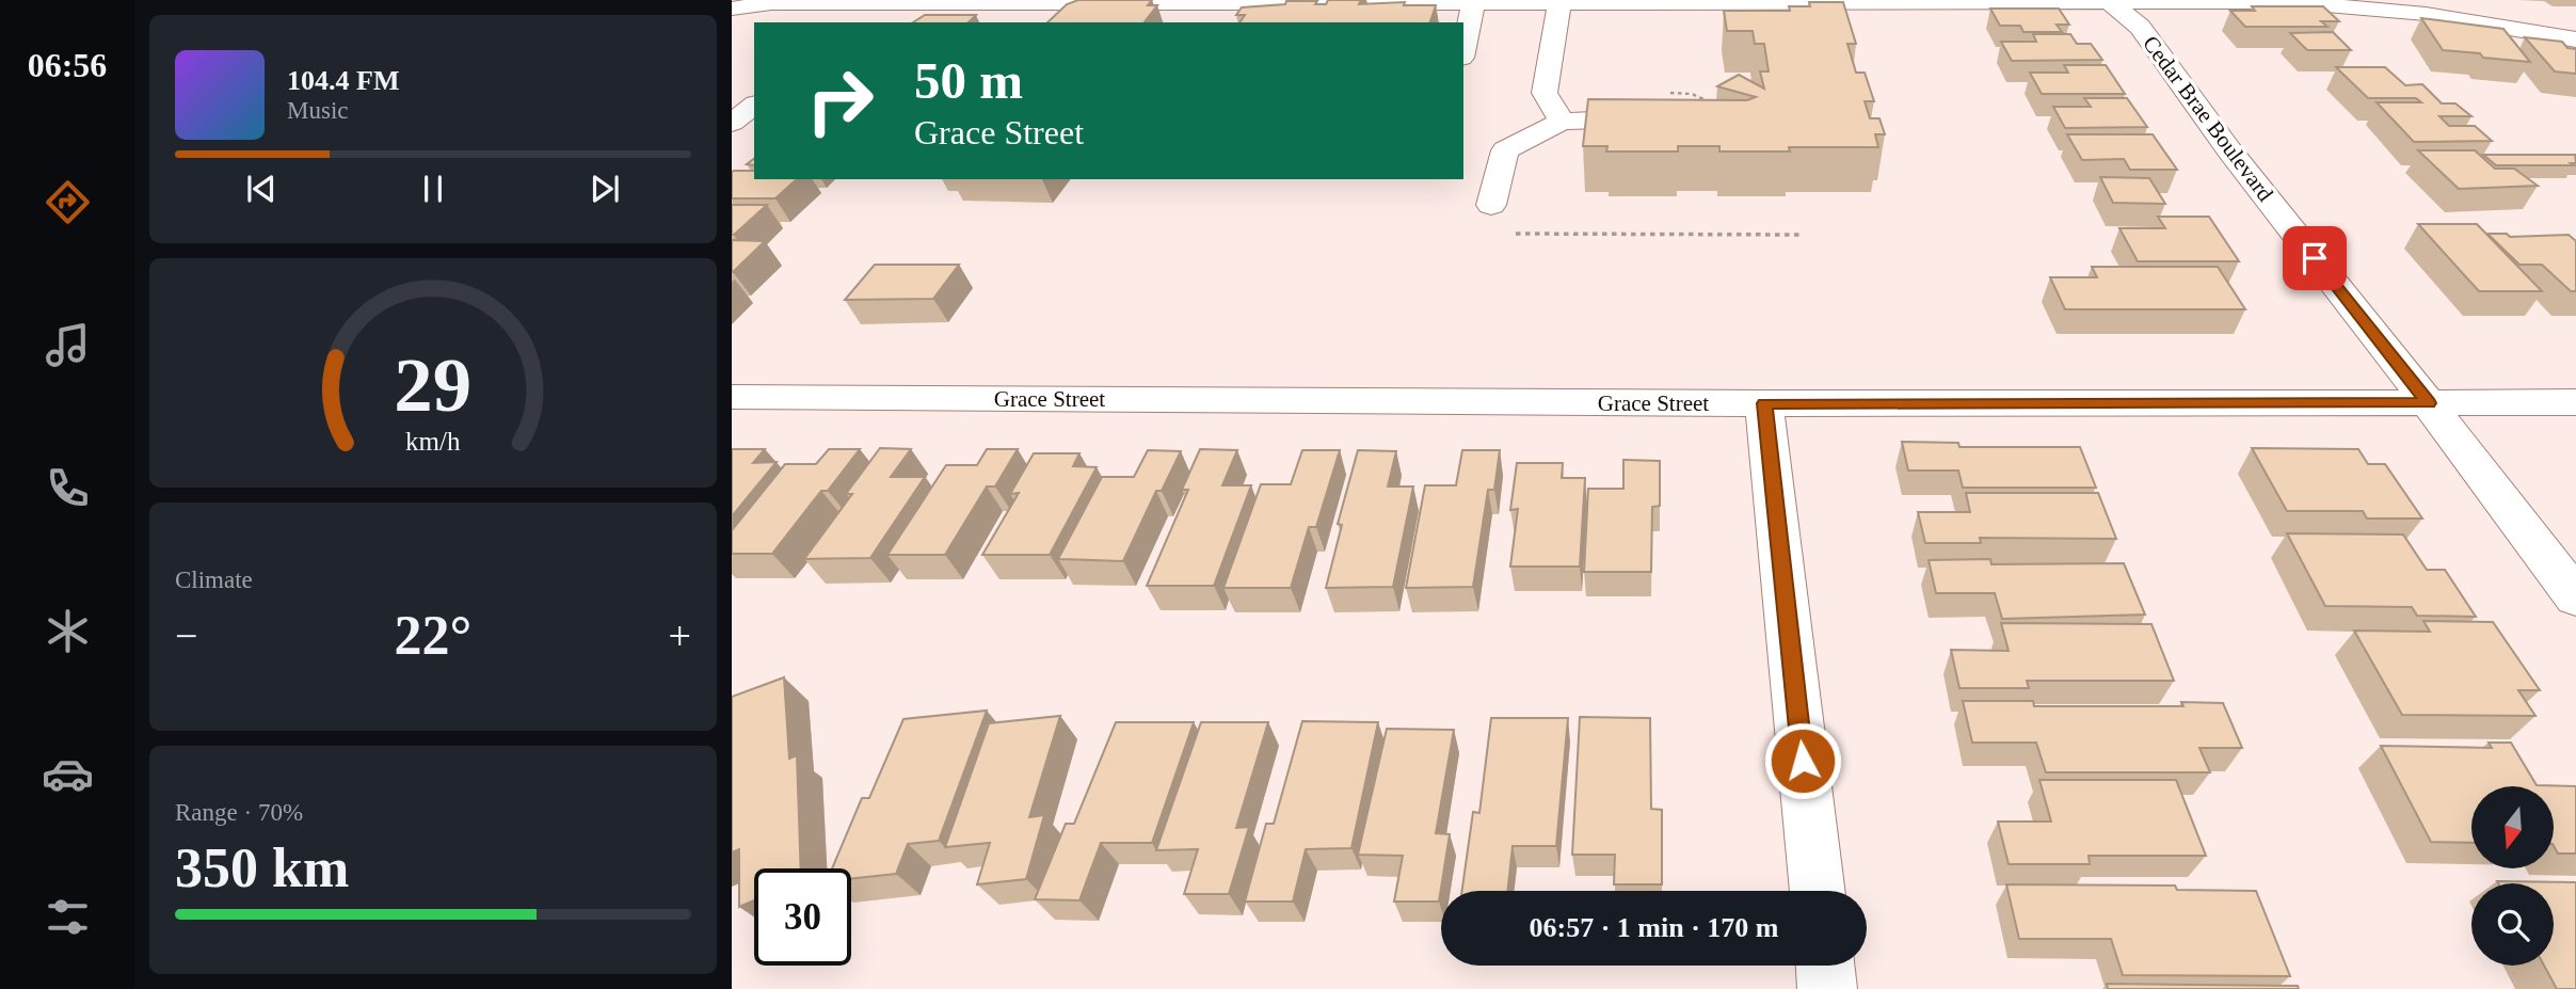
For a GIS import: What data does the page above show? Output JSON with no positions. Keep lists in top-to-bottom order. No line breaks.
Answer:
{"streets":{"street":["Cedar Brae Boulevard","Grace Street"]},"crossings":[["Cedar Brae Boulevard","Grace Street"]],"north":"bottom","page":{"tabs":"06:56","turn":["50 m","Grace Street"],"song":["104.4 FM","Music"],"tile":["Climate",["Range · 70%","350 km"]],"heat":["−","22°","+"],"limit":"30","trip":"06:57 · 1 min · 170 m","gauge":["29","km/h"]}}
